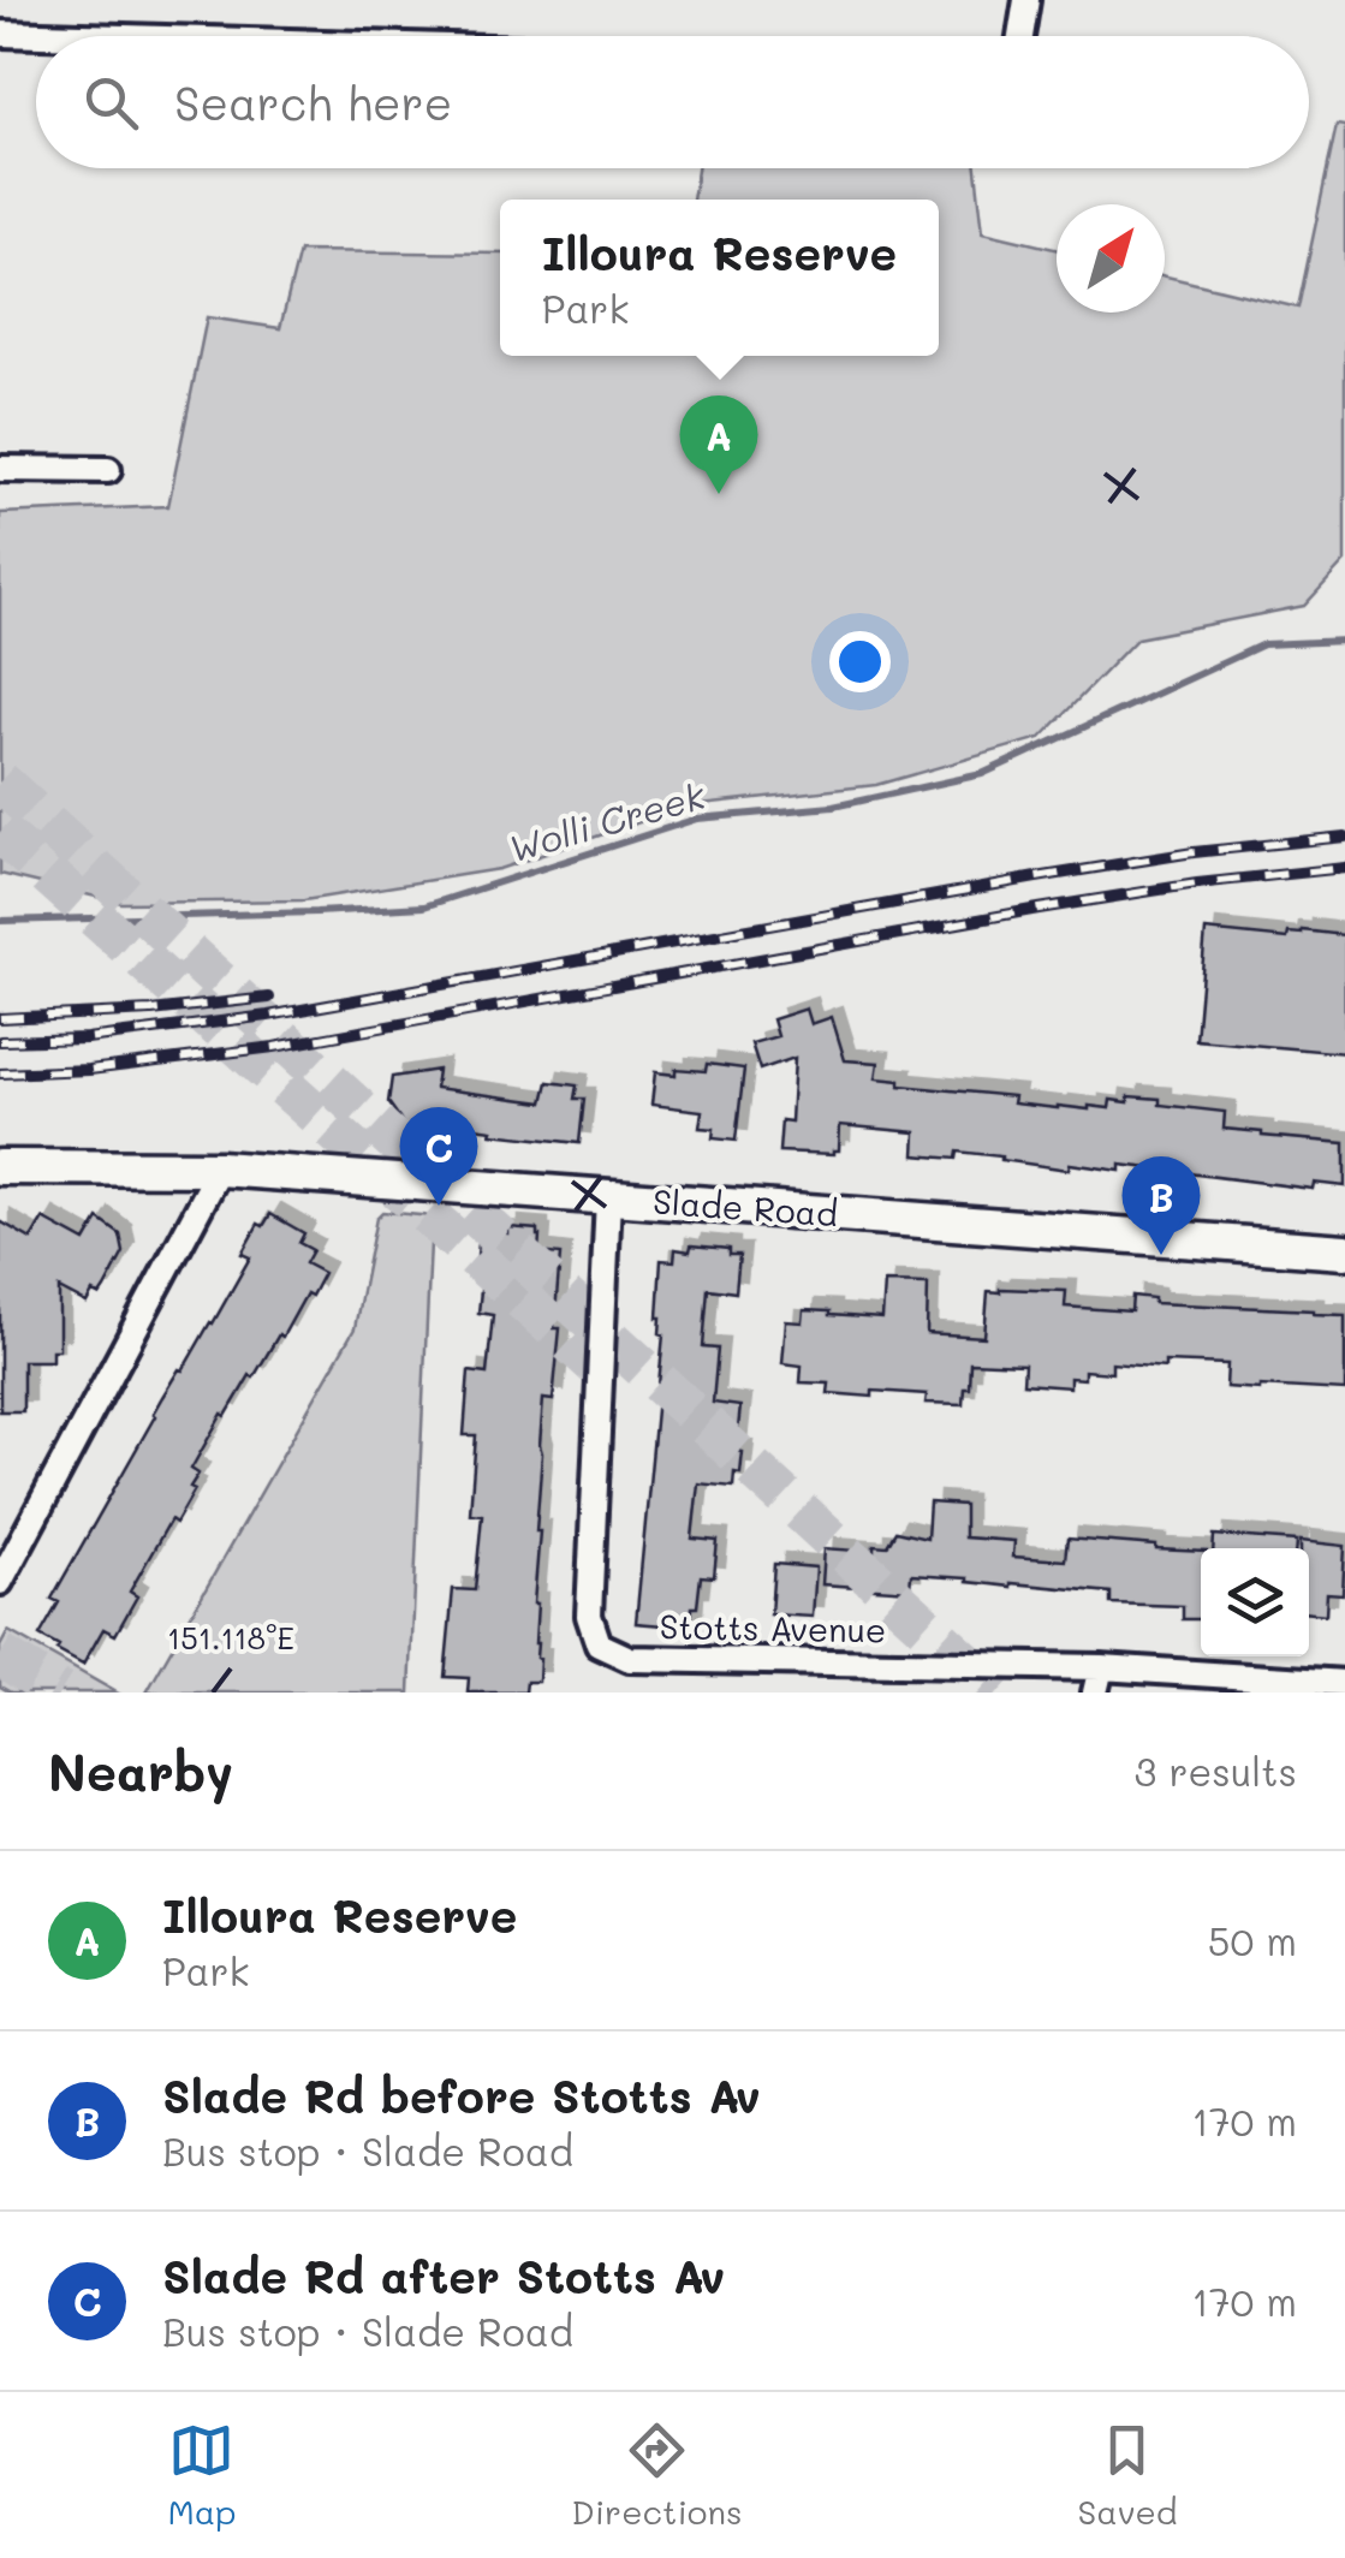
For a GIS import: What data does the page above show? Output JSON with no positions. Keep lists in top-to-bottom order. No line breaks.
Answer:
{"streets":{"main road":["Slade Road"],"street":["Stotts Avenue"]},"crossings":[["Slade Road","Stotts Avenue"]],"water":["Wolli Creek"],"north":"top right","page":{"search":"Search here","popup":["Illoura Reserve","Park"],"pins":["A","C","B"],"heading":["Nearby","3 results"],"list":[{"mark":"A","name":"Illoura Reserve","note":"Park","value":"50 m"},{"mark":"B","name":"Slade Rd before Stotts Av","note":"Bus stop · Slade Road","value":"170 m"},{"mark":"C","name":"Slade Rd after Stotts Av","note":"Bus stop · Slade Road","value":"170 m"}],"nav":["Map","Directions","Saved"]},"coordinates":["151.118°E"]}
